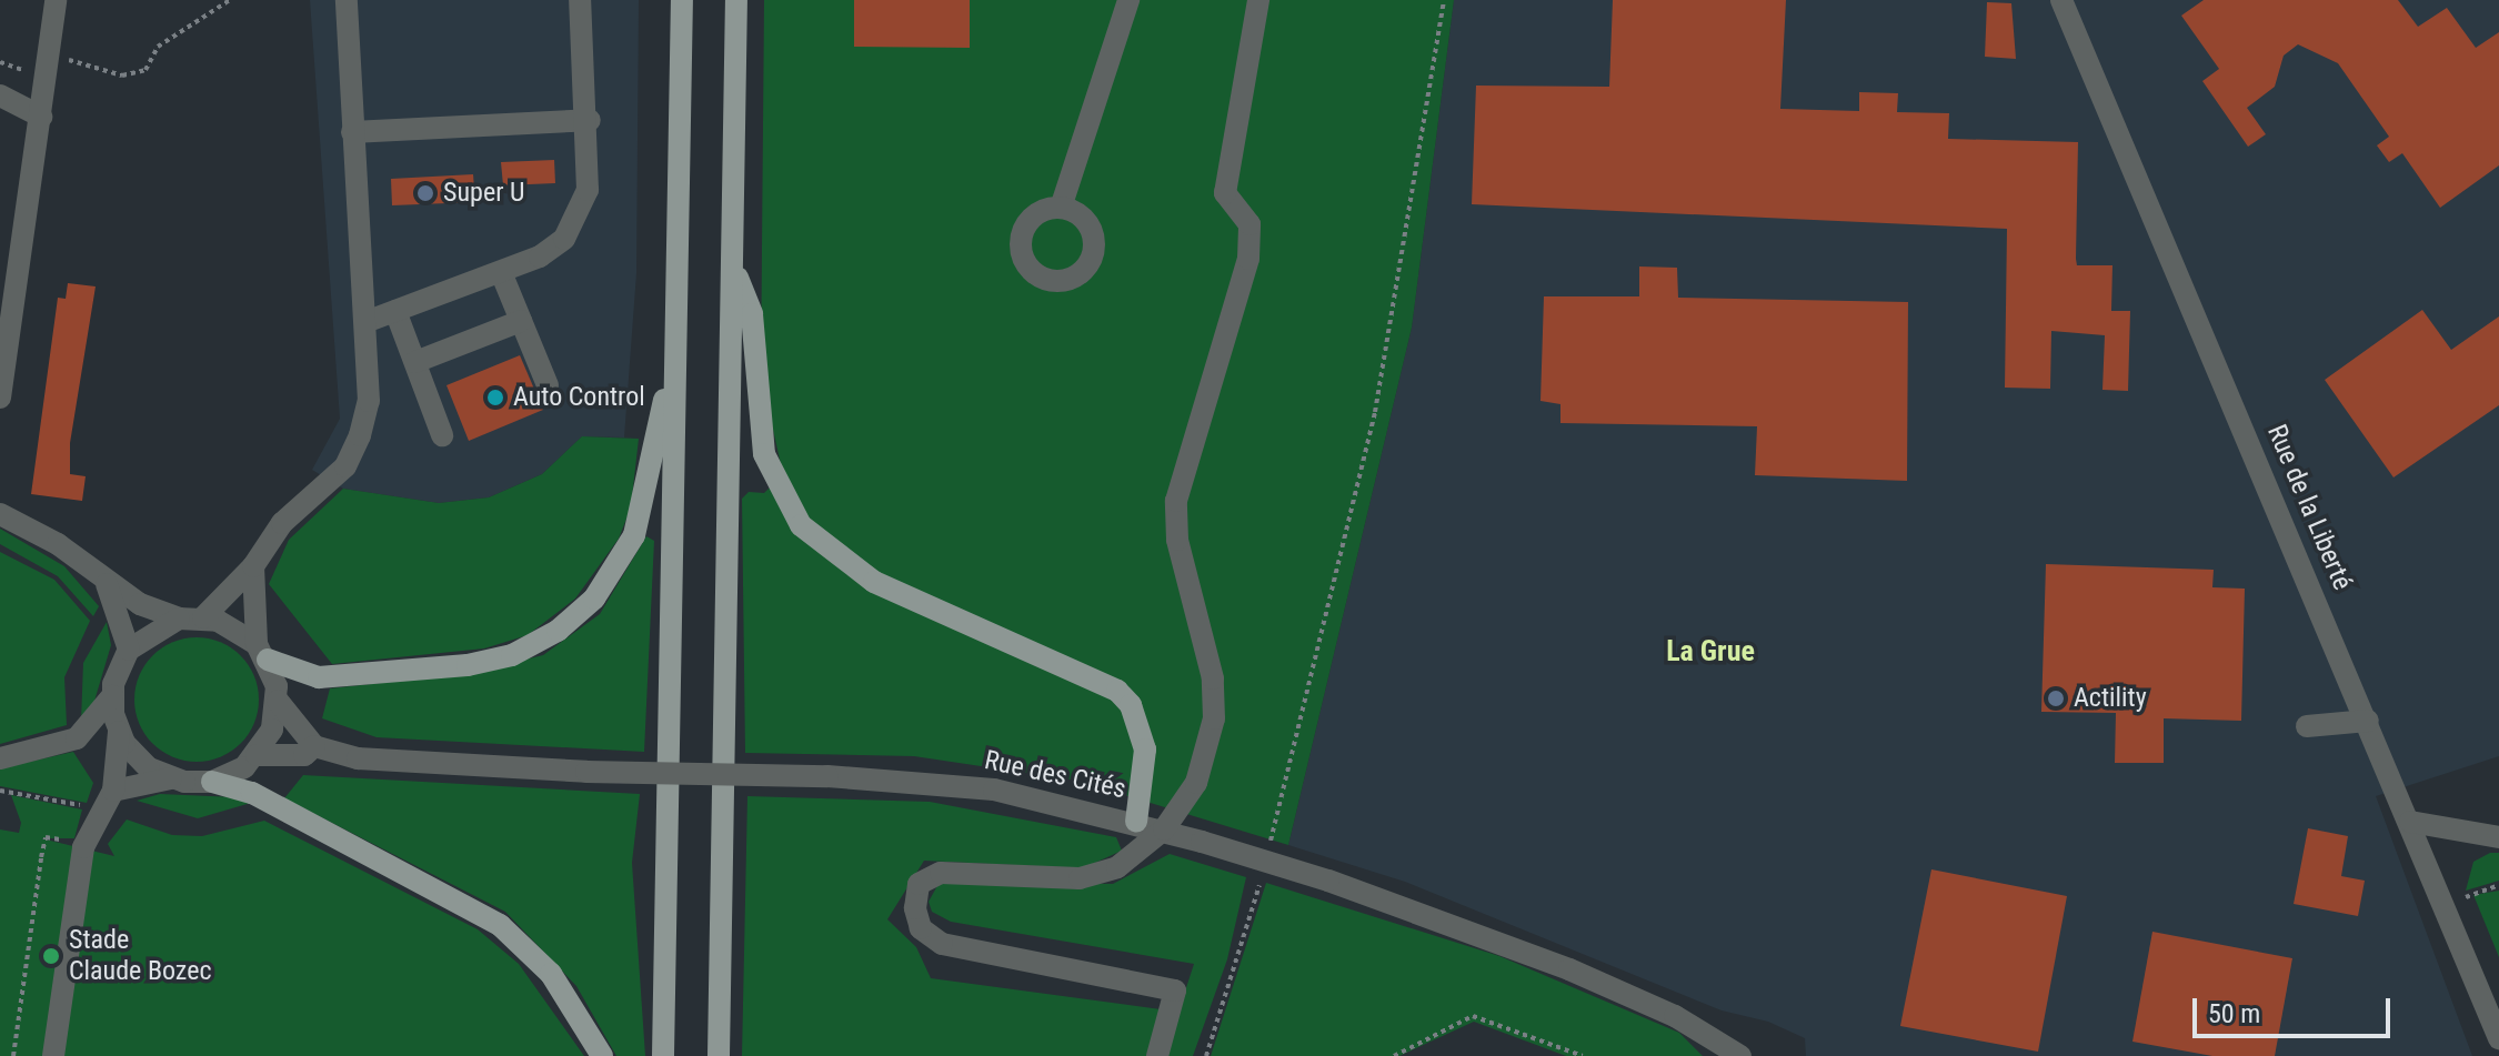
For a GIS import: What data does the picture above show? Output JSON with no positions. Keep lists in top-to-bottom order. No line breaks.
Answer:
{"streets":{"street":["Rue de la Liberté","Rue des Cités"]},"districts":["La Grue"],"places":["Super U","Auto Control","Actility","Stade Claude Bozec"],"scale_bar":"50 m"}
